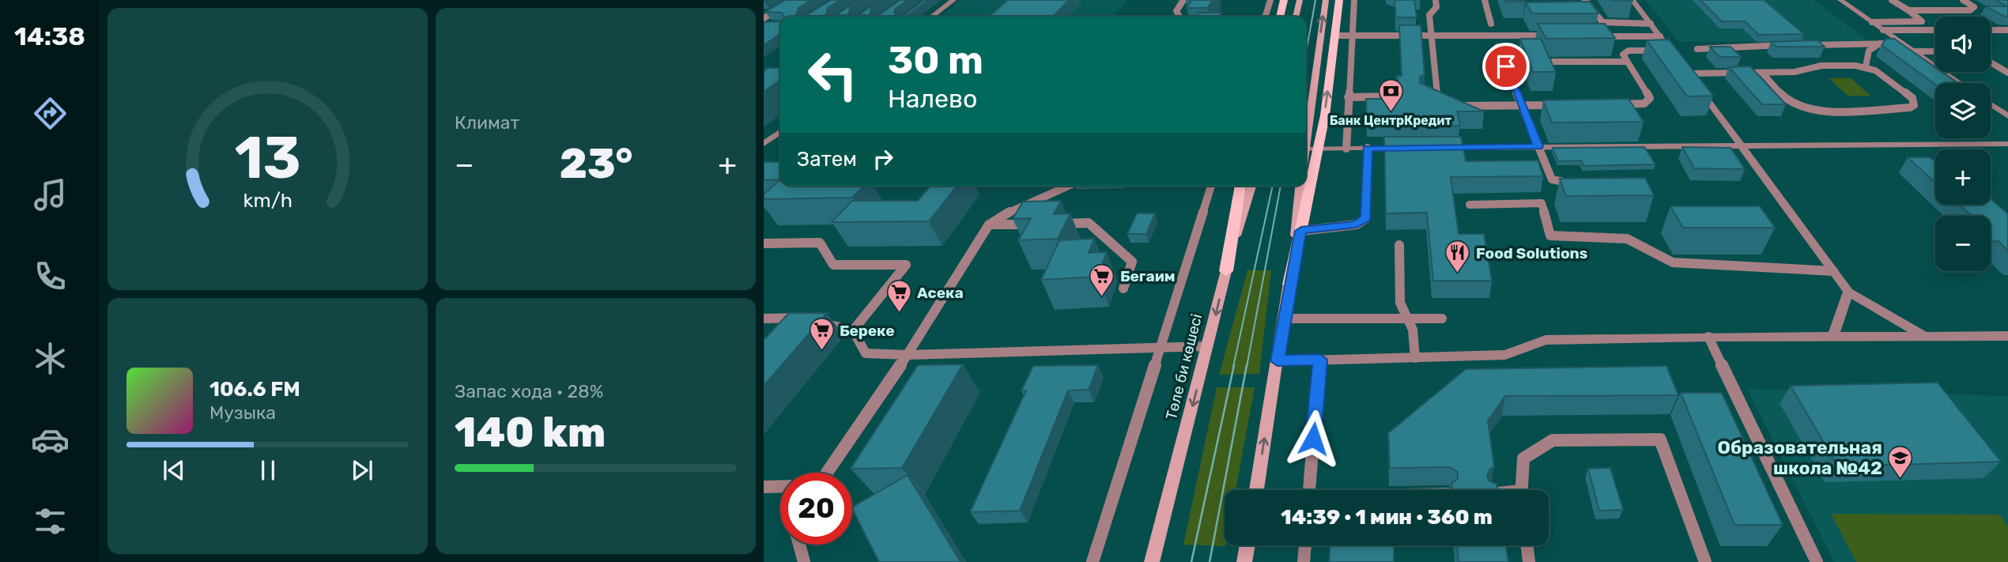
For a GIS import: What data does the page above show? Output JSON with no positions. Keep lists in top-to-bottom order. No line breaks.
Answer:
{"streets":{"main road":["Төле би көшесі"]},"places":{"bank":["Банк ЦентрКредит"],"restaurant":["Food Solutions"],"supermarket":["Бегаим","Асека","Береке"],"school or university":["Образовательная школа №42"]},"page":{"tabs":"14:38","tile":["Климат",["Запас хода · 28%","140 km"]],"map_buttons":["+","−"],"turn":["30 m","Налево"],"then":"Затем","heat":["−","23°","+"],"song":["106.6 FM","Музыка"],"limit":"20","trip":"14:39 · 1 мин · 360 m","gauge":["13","km/h"]}}
